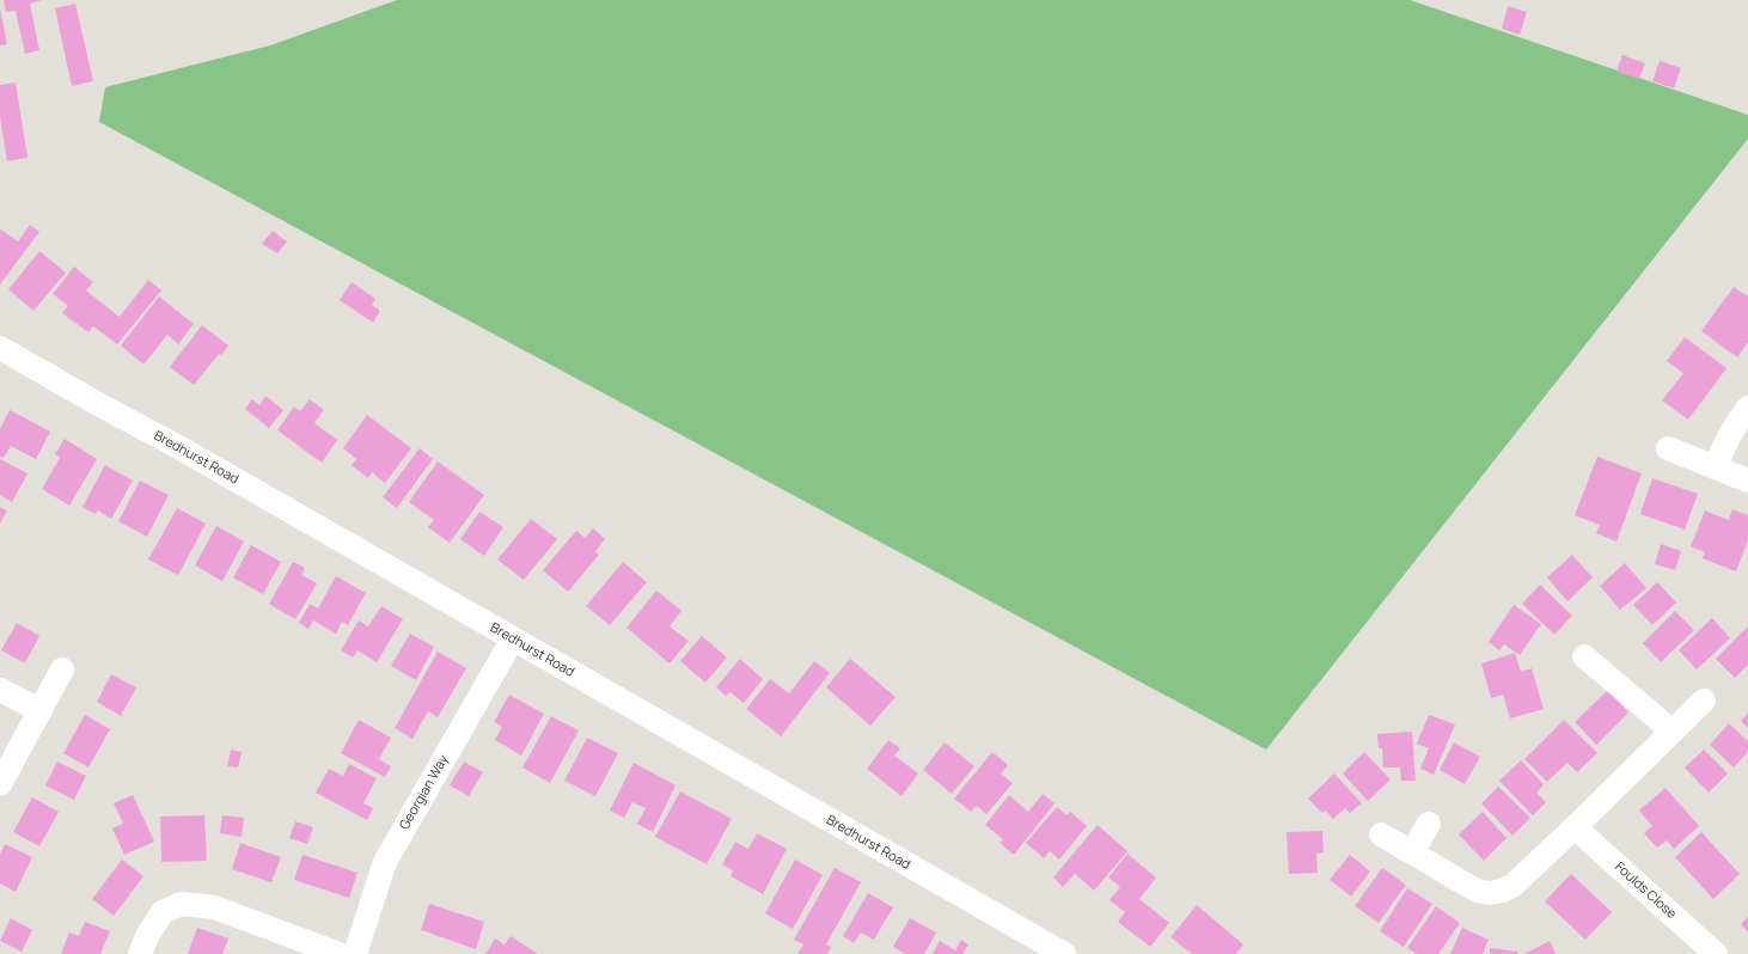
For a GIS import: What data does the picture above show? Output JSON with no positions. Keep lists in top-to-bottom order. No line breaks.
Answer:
{"streets":{"street":["Bredhurst Road","Georgian Way","Foulds Close"]},"crossings":[["Bredhurst Road","Georgian Way"]]}
